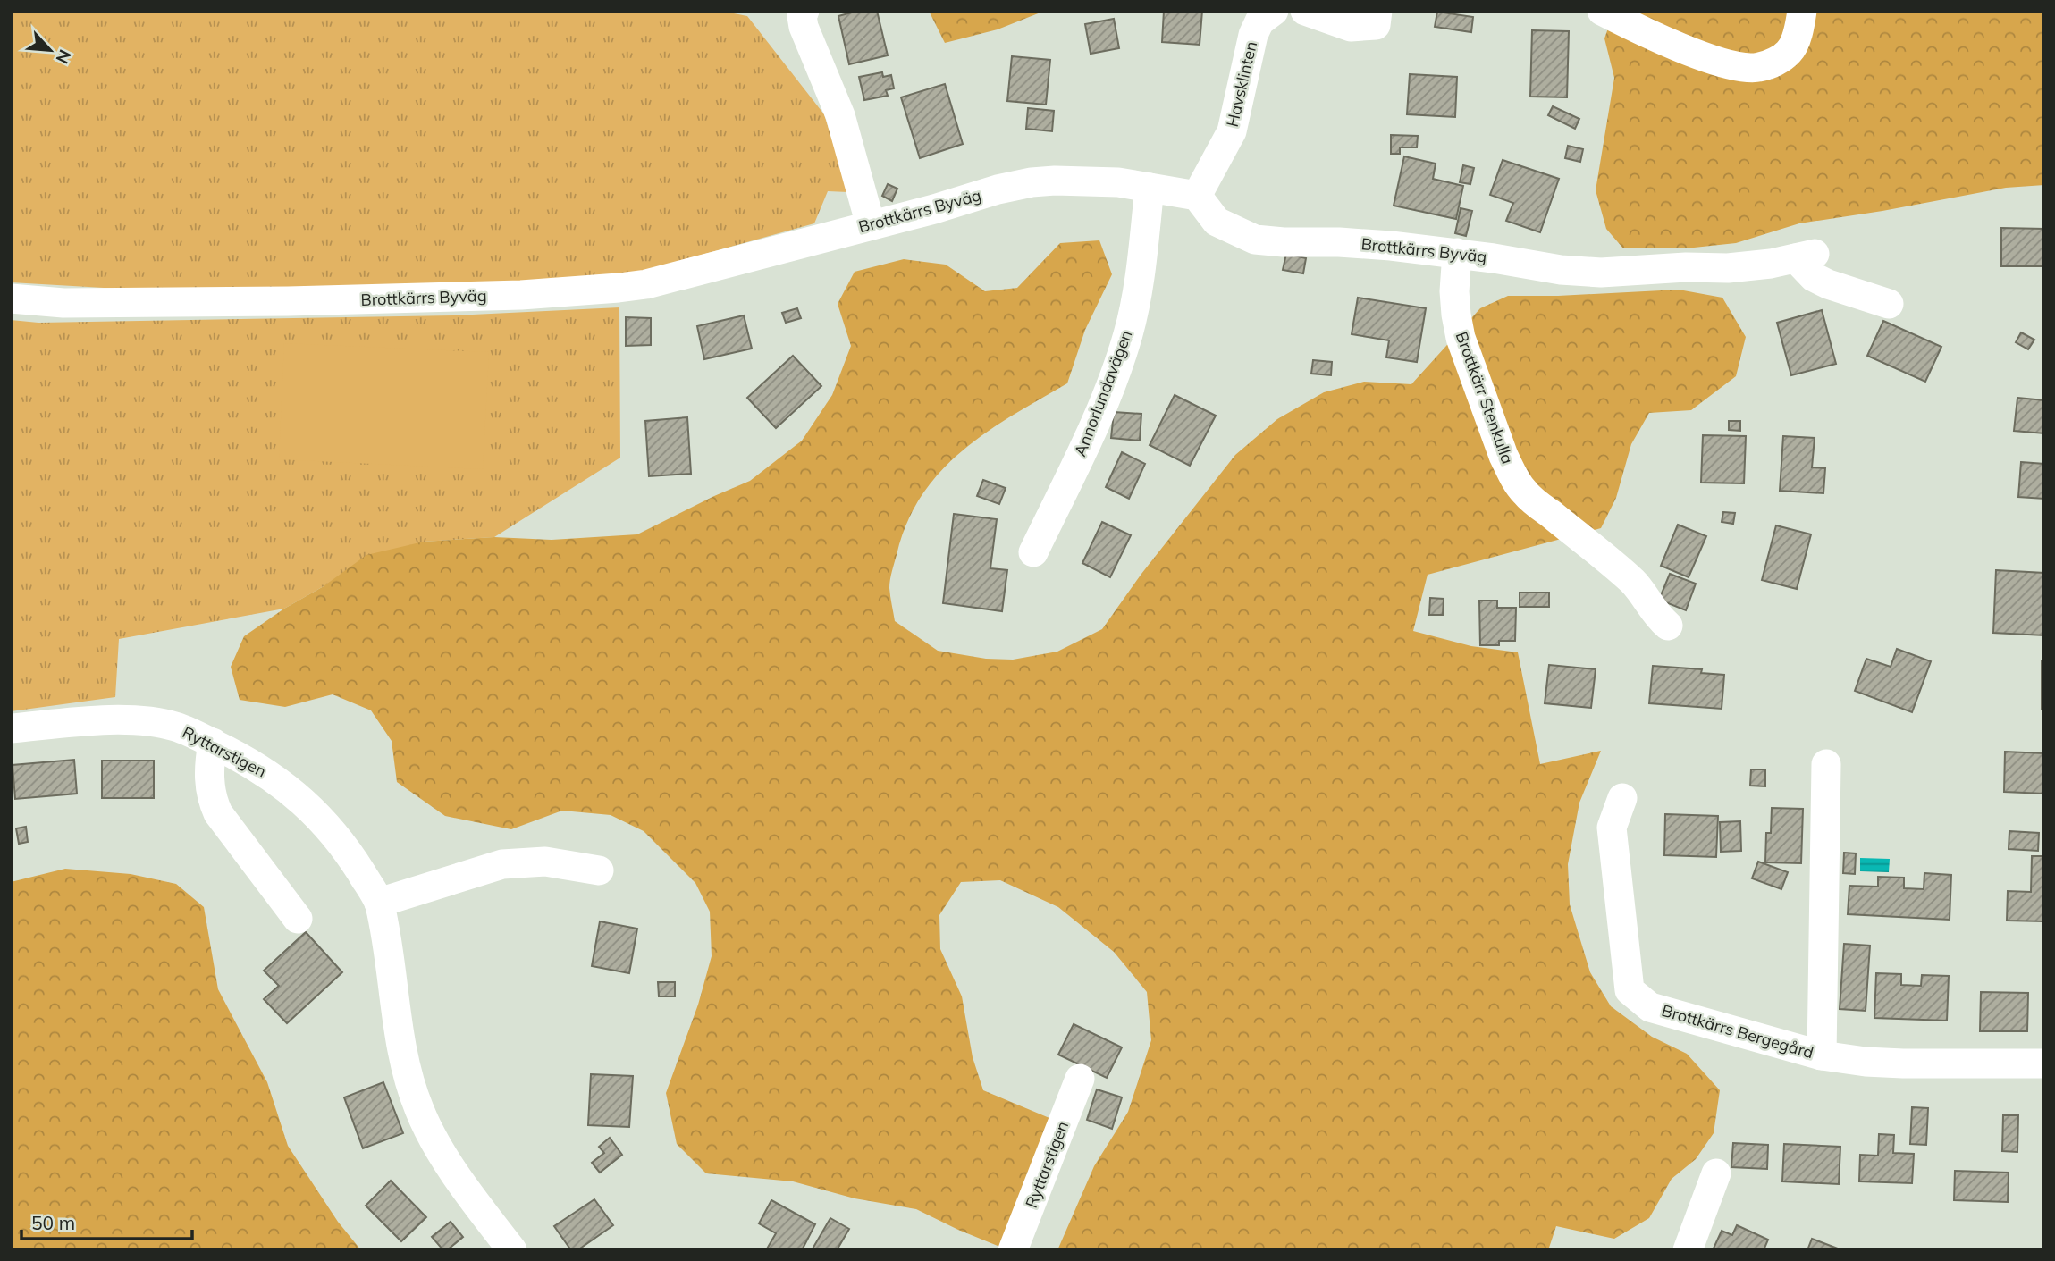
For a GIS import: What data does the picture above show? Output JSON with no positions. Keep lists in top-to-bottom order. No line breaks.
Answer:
{"streets":{"street":["Havsklinten","Brottkärrs Byväg","Annorlundavägen","Brottkärr Stenkulla","Ryttarstigen","Brottkärrs Bergegård"]},"crossings":[["Havsklinten","Brottkärrs Byväg"],["Brottkärrs Byväg","Annorlundavägen"],["Brottkärrs Byväg","Brottkärr Stenkulla"]],"scale_bar":"50 m","north":"bottom right"}
